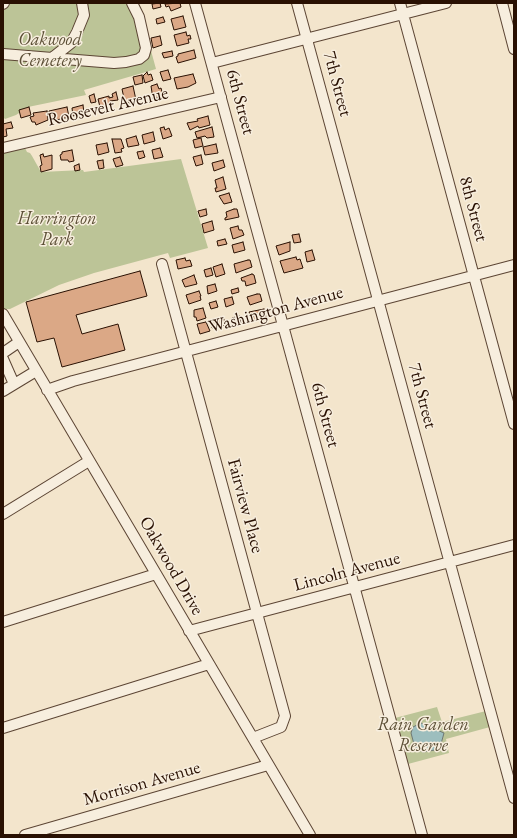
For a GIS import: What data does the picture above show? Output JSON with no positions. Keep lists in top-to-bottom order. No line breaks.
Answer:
{"streets":{"street":["7th Street","6th Street","Roosevelt Avenue","8th Street","Washington Avenue","Fairview Place","Oakwood Drive","Lincoln Avenue","Morrison Avenue"]},"crossings":[["7th Street","Washington Avenue"],["7th Street","Lincoln Avenue"],["6th Street","Roosevelt Avenue"],["6th Street","Washington Avenue"],["6th Street","Lincoln Avenue"],["8th Street","Washington Avenue"],["Washington Avenue","Fairview Place"],["Washington Avenue","Oakwood Drive"],["Fairview Place","Oakwood Drive"],["Fairview Place","Lincoln Avenue"],["Oakwood Drive","Lincoln Avenue"],["Oakwood Drive","Morrison Avenue"]],"parks":["Oakwood Cemetery","Harrington Park","Rain Garden Reserve"]}
